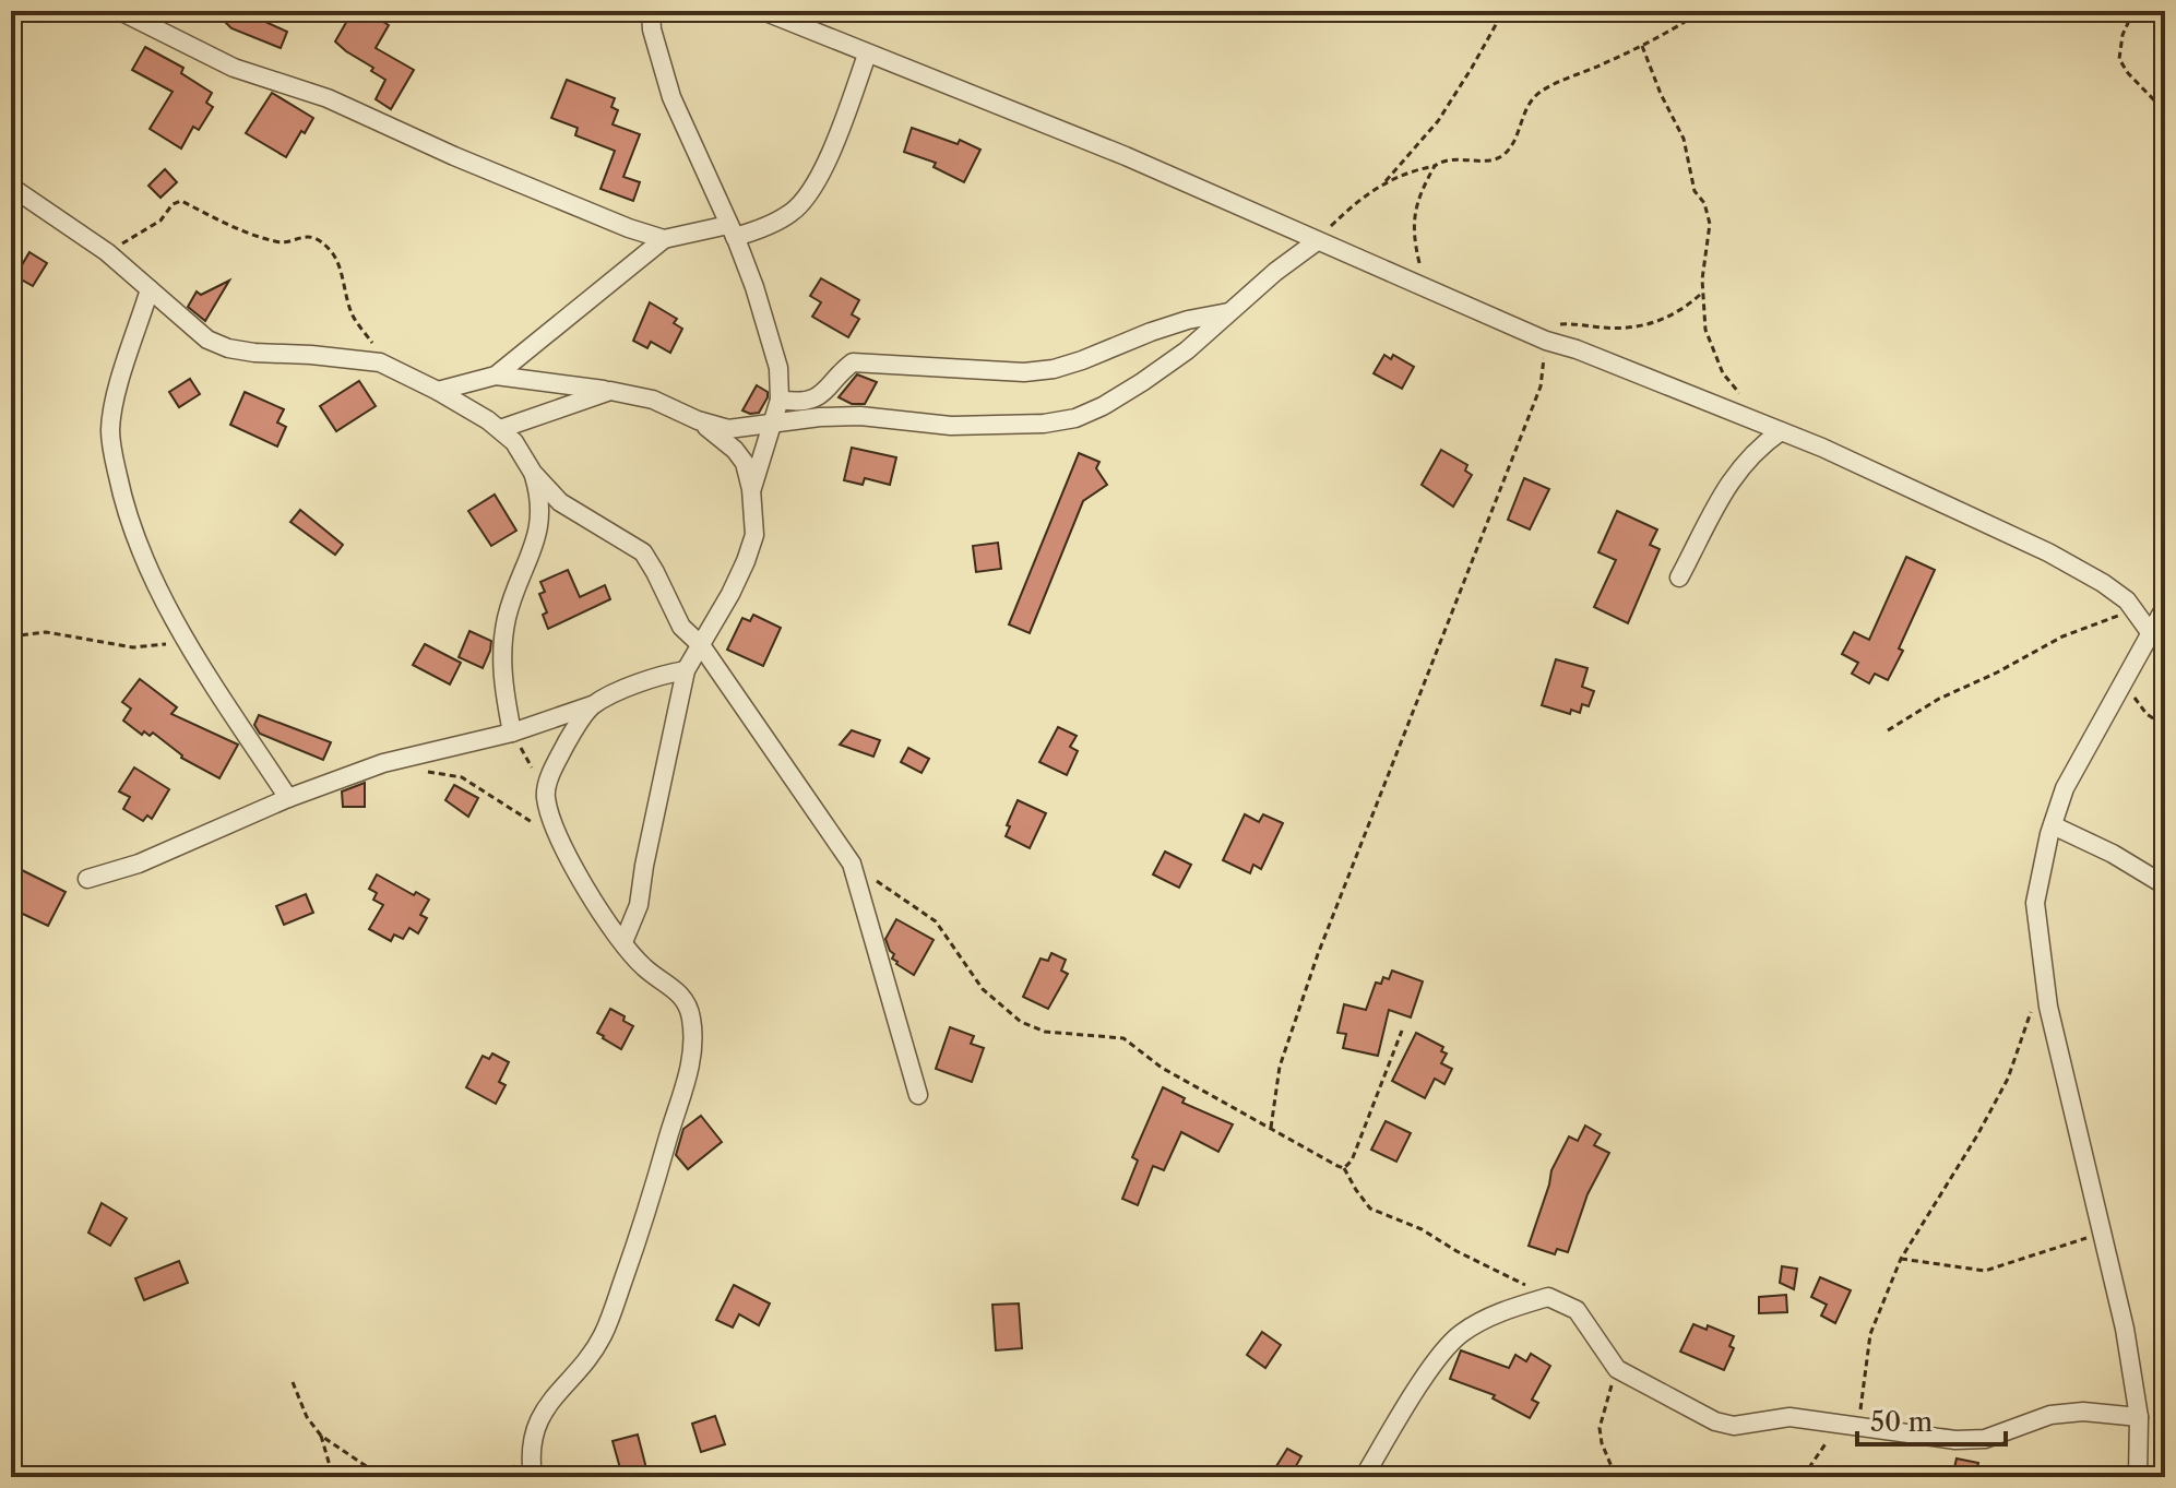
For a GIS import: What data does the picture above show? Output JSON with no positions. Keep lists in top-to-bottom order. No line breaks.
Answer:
{"scale_bar":"50 m"}
